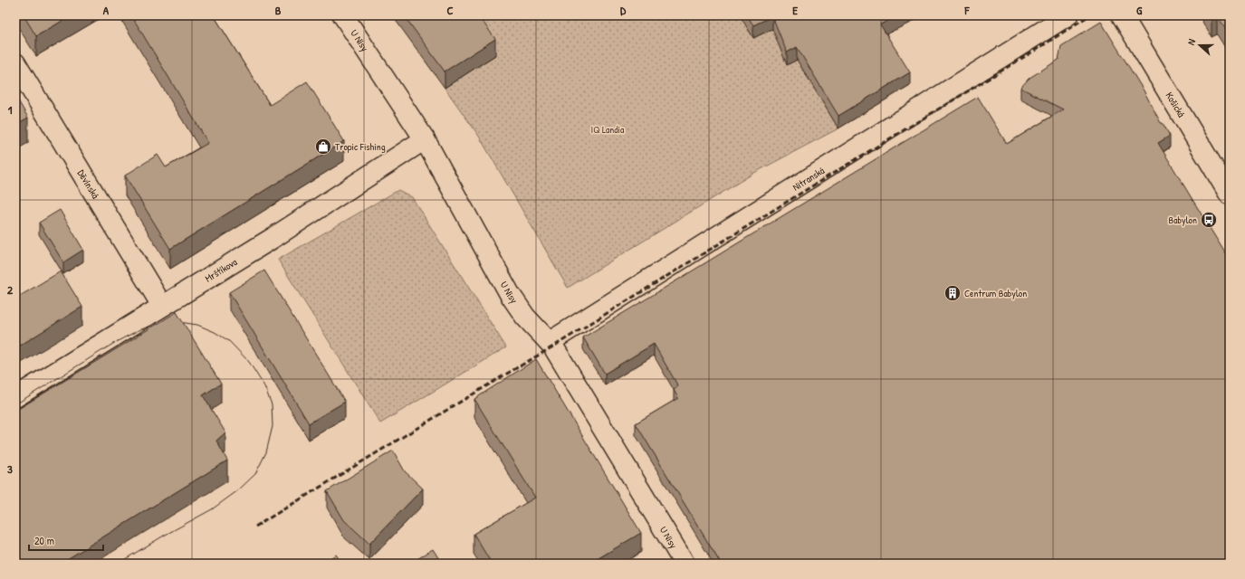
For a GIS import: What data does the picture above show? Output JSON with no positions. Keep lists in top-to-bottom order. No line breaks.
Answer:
{"streets":{"street":["U Nisy","Košická","Nitranská","Děvínská","Mrštíkova"]},"crossings":[["U Nisy","Nitranská"],["U Nisy","Mrštíkova"],["Děvínská","Mrštíkova"]],"parks":["IQ Landia"],"places":{"shop":["Tropic Fishing"],"bus stop":["Babylon"],"building":["Centrum Babylon"]},"scale_bar":"20 m","north":"left","grid":{"columns":["A","B","C","D","E","F","G"],"rows":["1","2","3"]}}
